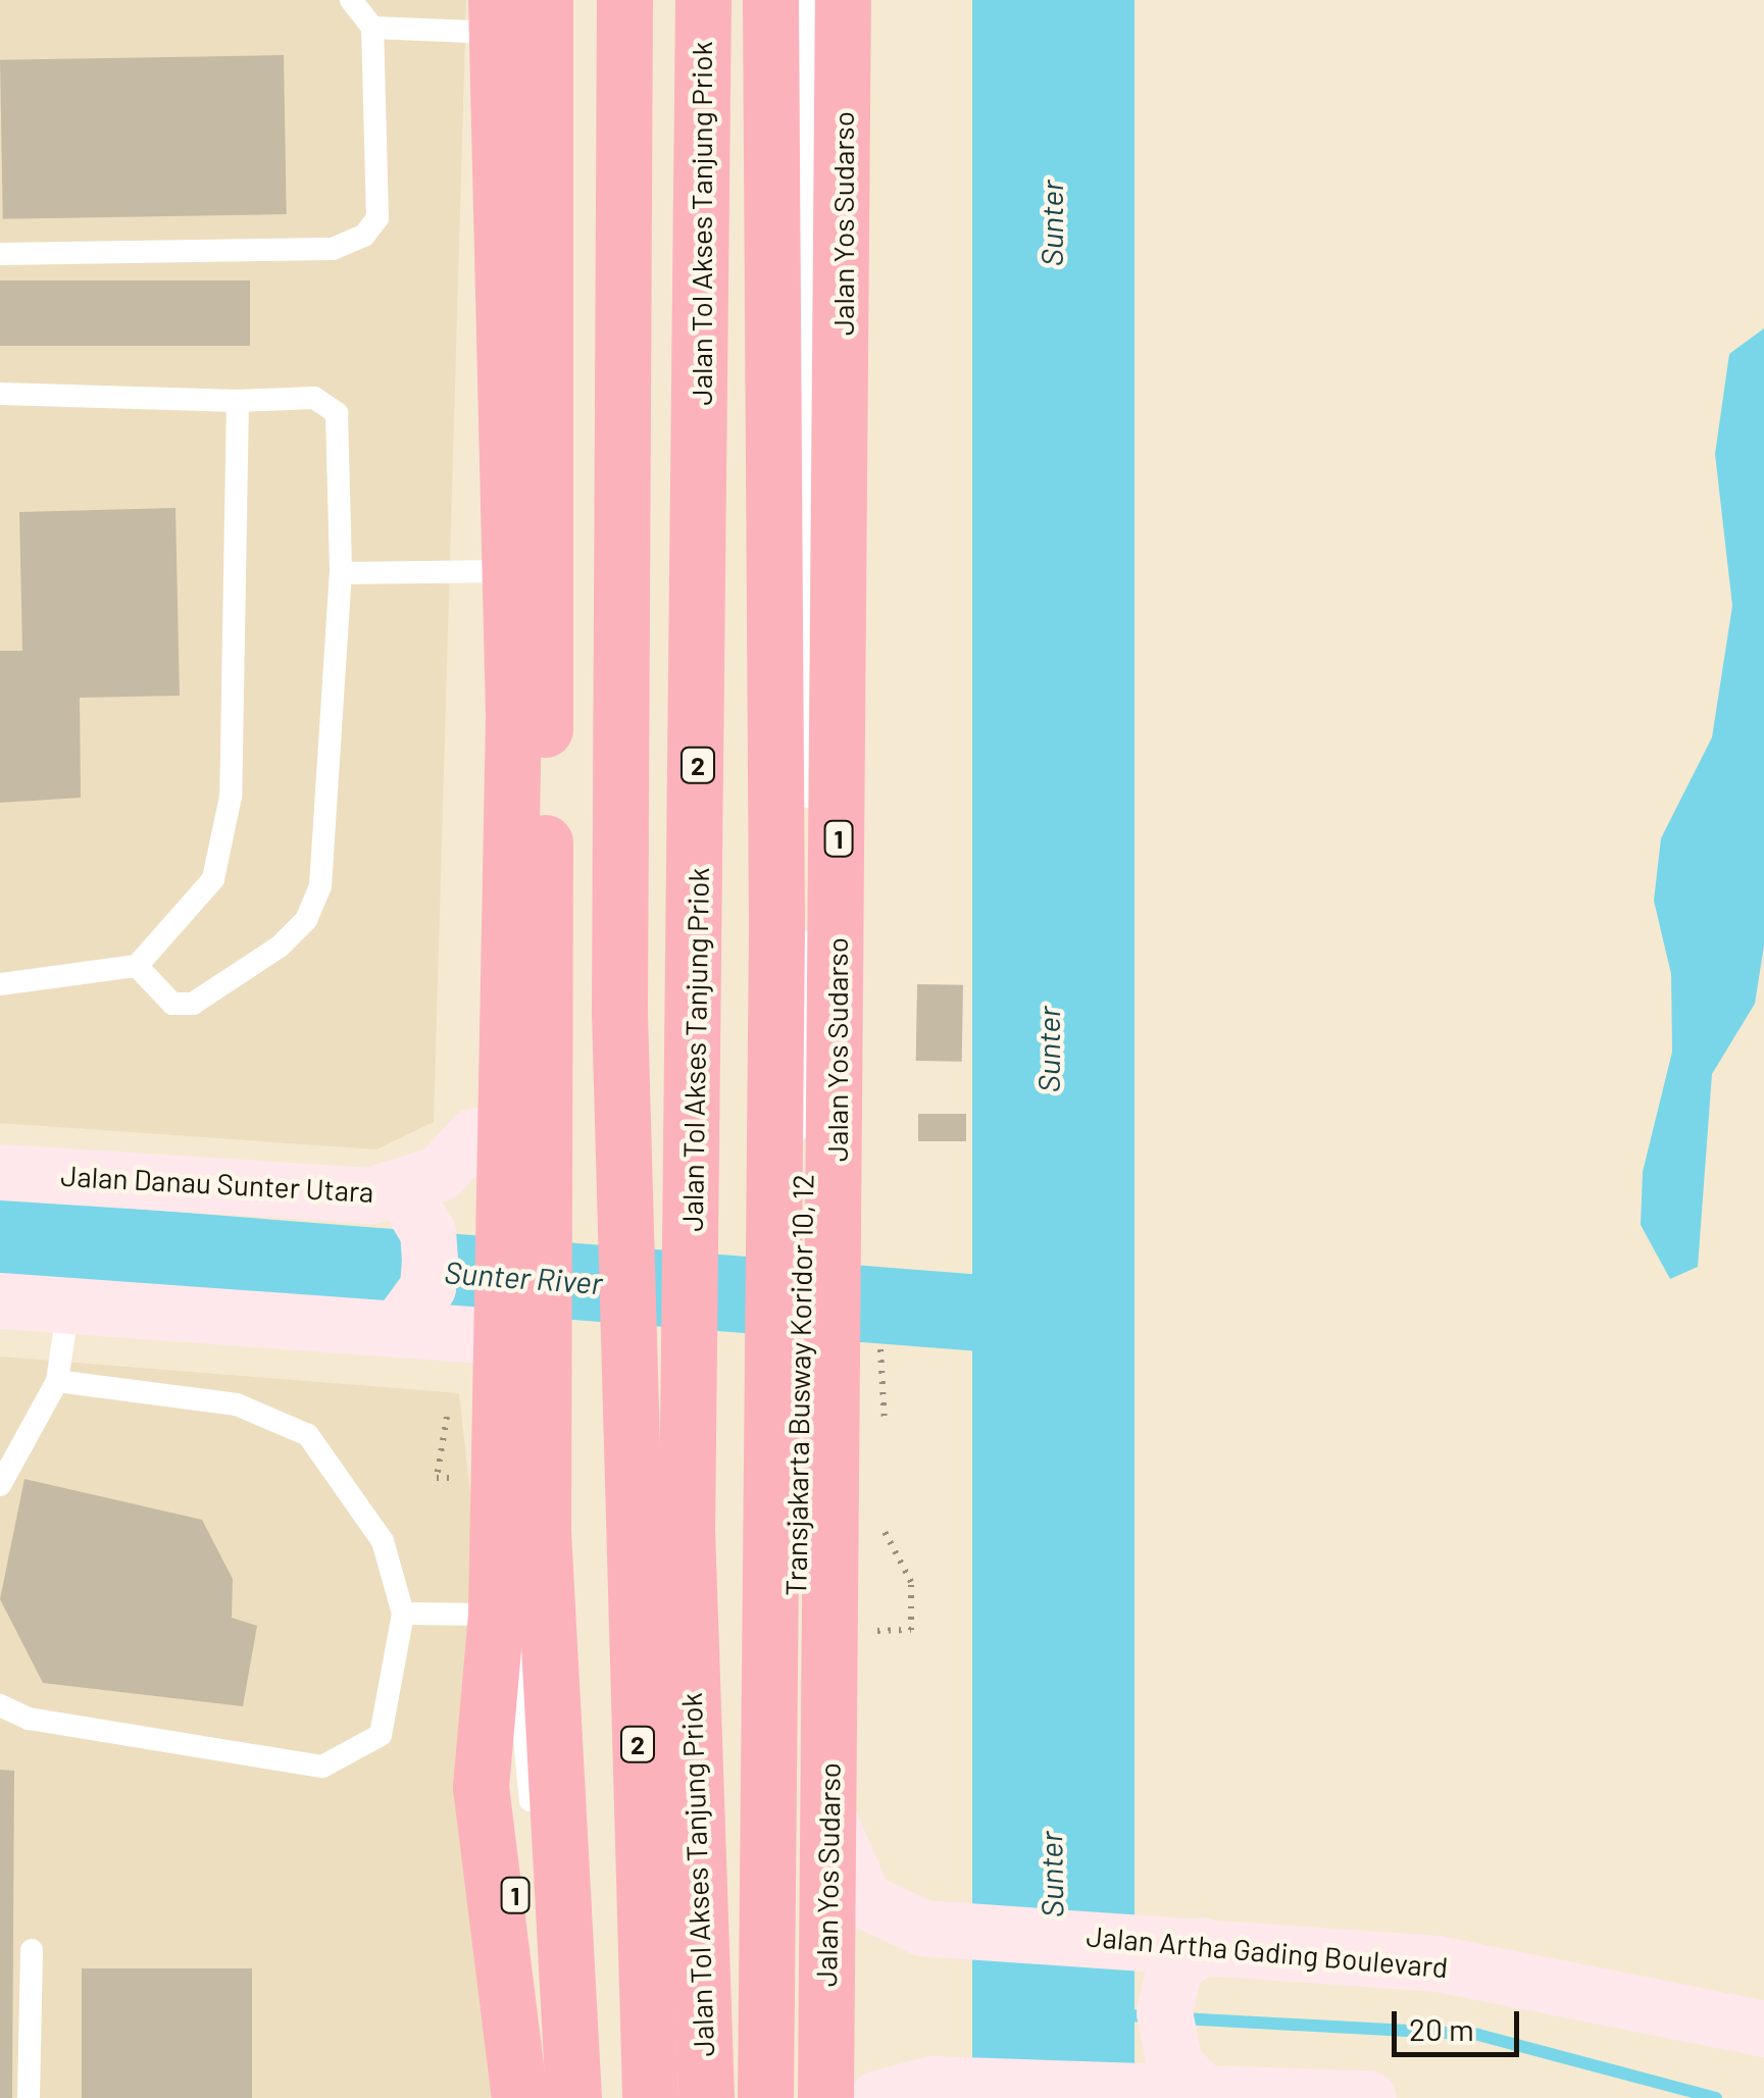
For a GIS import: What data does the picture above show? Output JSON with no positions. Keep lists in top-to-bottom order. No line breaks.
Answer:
{"streets":{"highway":["Jalan Tol Akses Tanjung Priok","Jalan Yos Sudarso","2","1"],"main road":["Jalan Danau Sunter Utara","Jalan Artha Gading Boulevard"],"lane":["Transjakarta Busway Koridor 10, 12"]},"crossings":[["Jalan Yos Sudarso","Transjakarta Busway Koridor 10, 12"],["Jalan Yos Sudarso","Jalan Artha Gading Boulevard"],["1","Jalan Danau Sunter Utara"]],"water":["Sunter","Sunter River"],"scale_bar":"20 m"}
